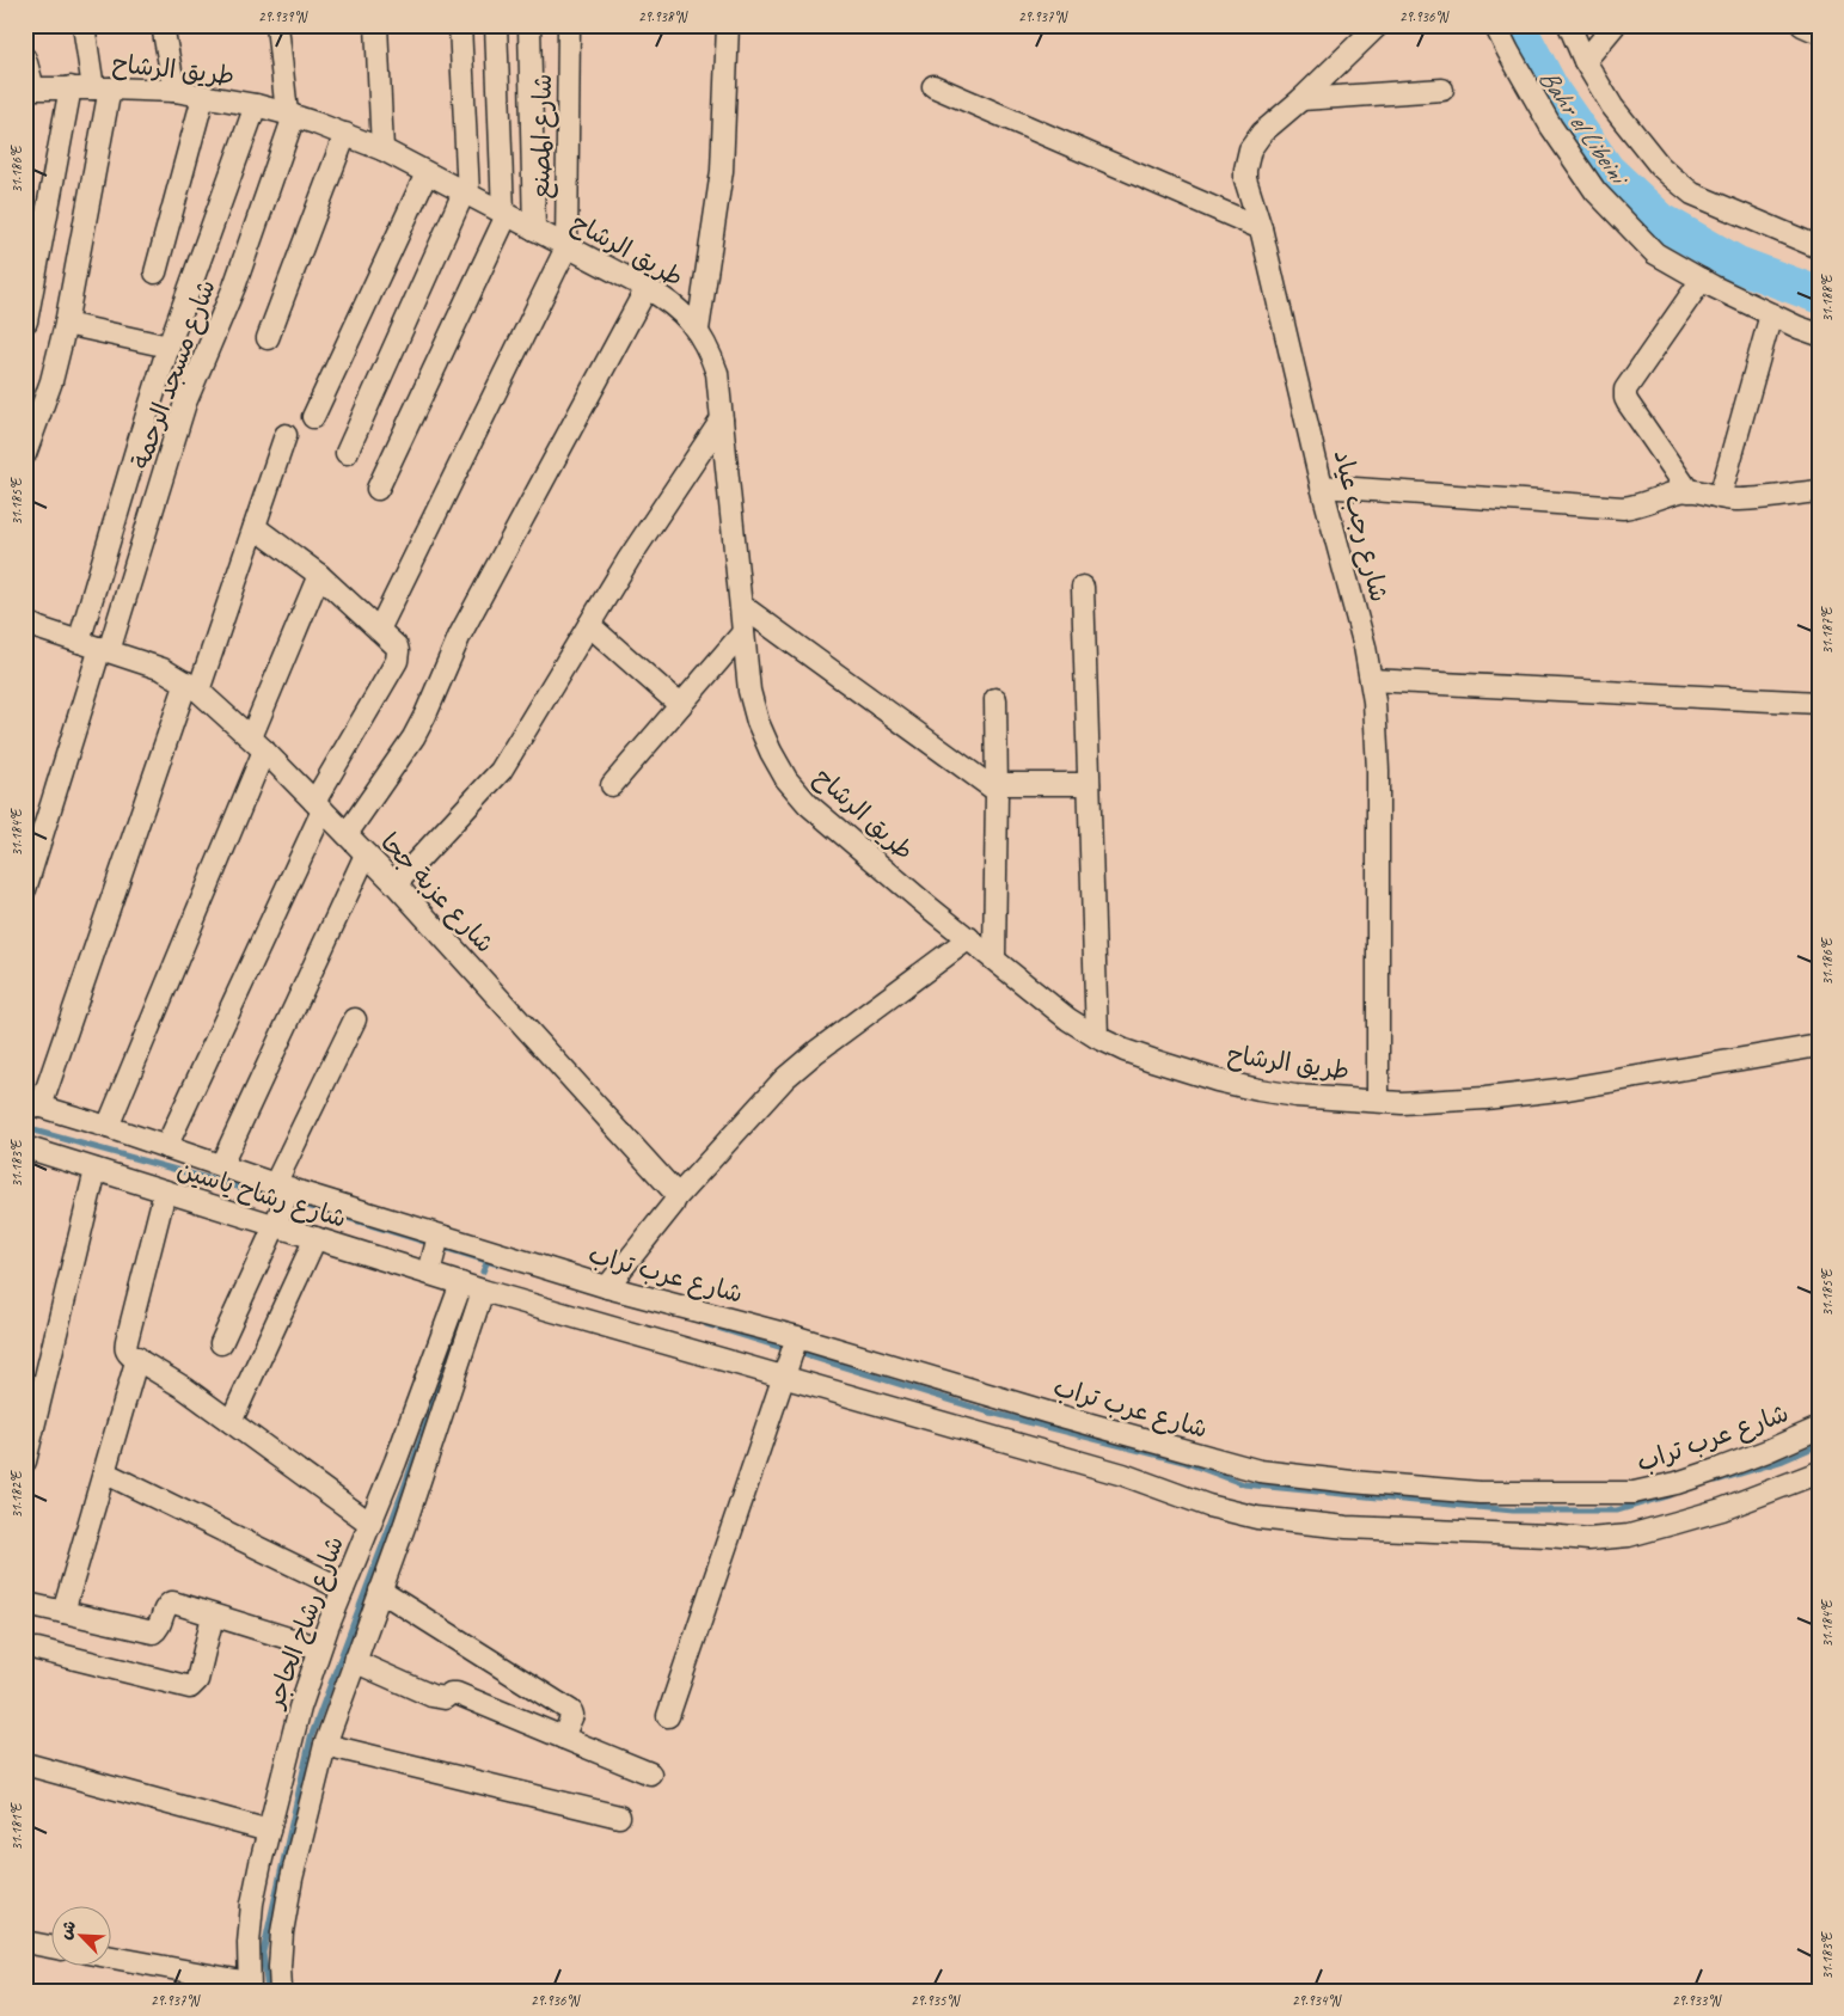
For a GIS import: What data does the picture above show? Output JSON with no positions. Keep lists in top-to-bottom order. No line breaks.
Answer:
{"streets":{"street":["طريق الرشاح","شارع المصنع","شارع مسجد الرحمة","شارع رجب عياد","شارع عزبة جحا","شارع رشاح ياسين","شارع عرب تراب","شارع رشاح الحاجر"]},"crossings":[["طريق الرشاح","شارع المصنع"],["طريق الرشاح","شارع مسجد الرحمة"],["طريق الرشاح","شارع رجب عياد"],["شارع مسجد الرحمة","شارع عزبة جحا"],["شارع رشاح ياسين","شارع عرب تراب"],["شارع رشاح ياسين","شارع رشاح الحاجر"]],"water":["Bahr el Libeini"],"north":"top left","coordinates":["29.939°N","29.938°N","29.937°N","29.936°N","31.186°E","31.188°E","31.185°E","31.187°E","31.184°E","31.183°E","31.182°E","31.181°E","29.935°N","29.934°N","29.933°N"]}
